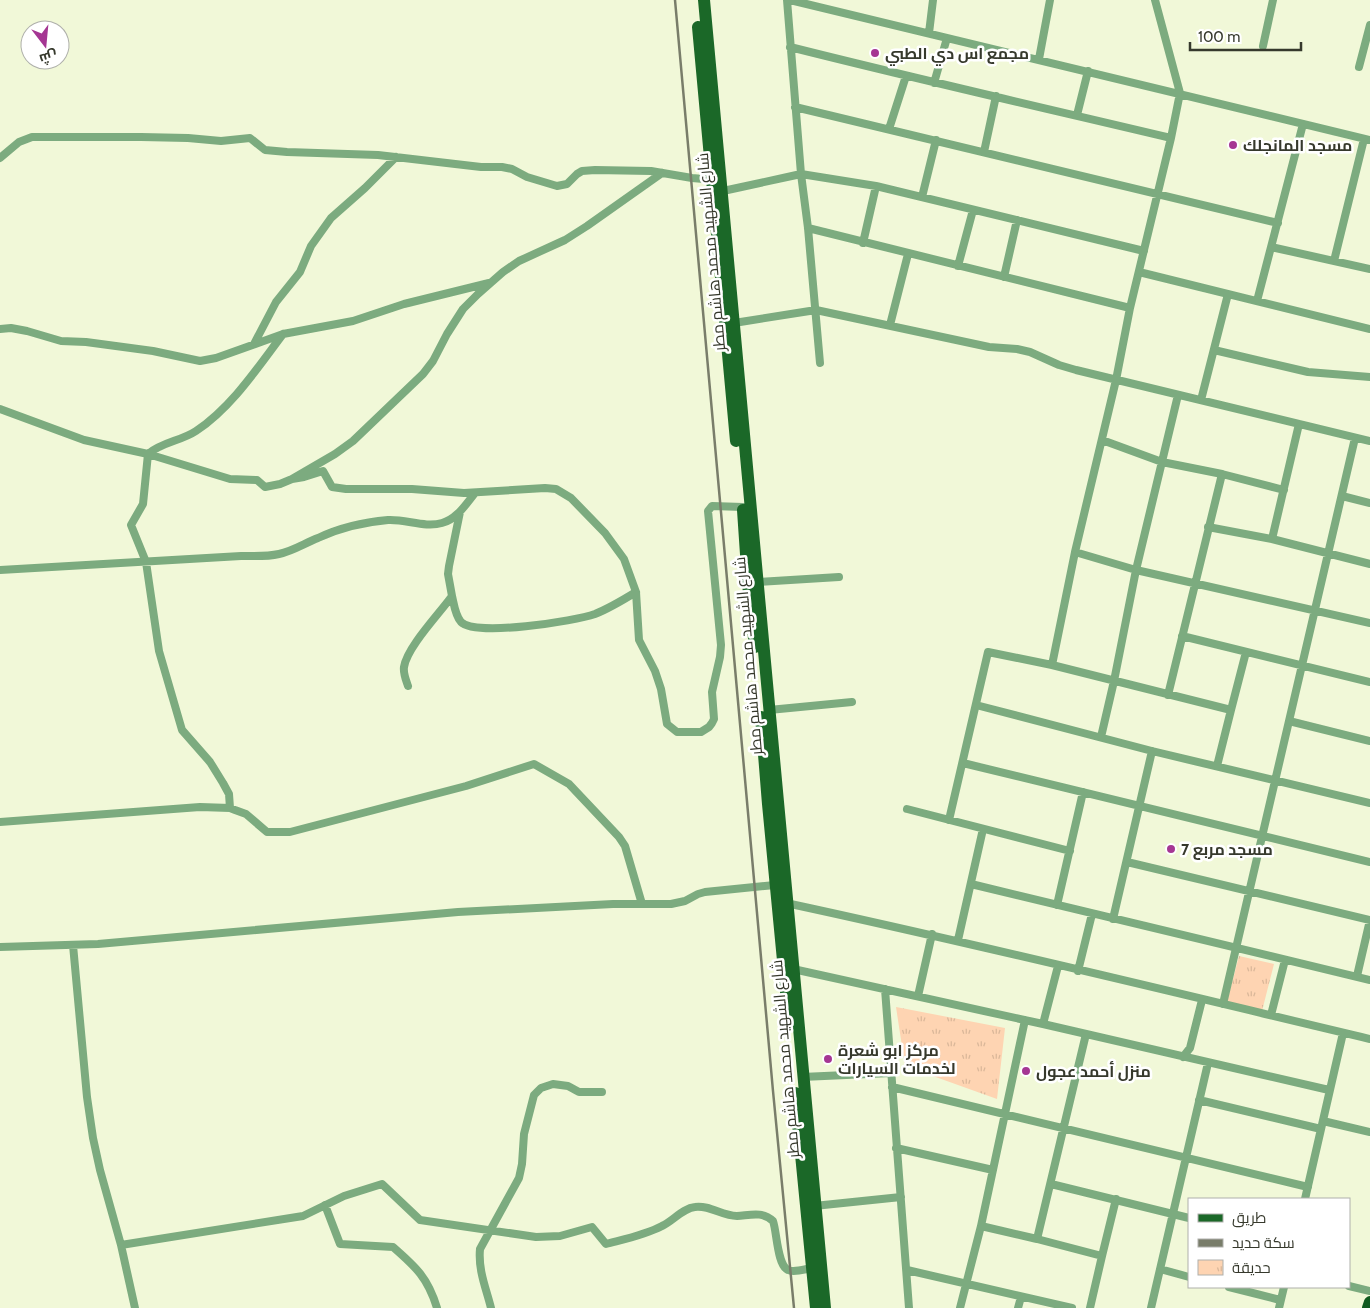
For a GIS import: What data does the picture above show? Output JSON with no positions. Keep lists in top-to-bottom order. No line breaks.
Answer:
{"streets":{"main road":["شارع الشهيد محمد هاشم مطر"]},"places":["مجمع اس دي الطبي","مسجد المانجلك","مسجد مربع 7","مركز ابو شعرة لخدمات السيارات","منزل أحمد عجول"],"legend":["طريق","سكة حديد","حديقة"],"scale_bar":"100 m","north":"bottom"}
